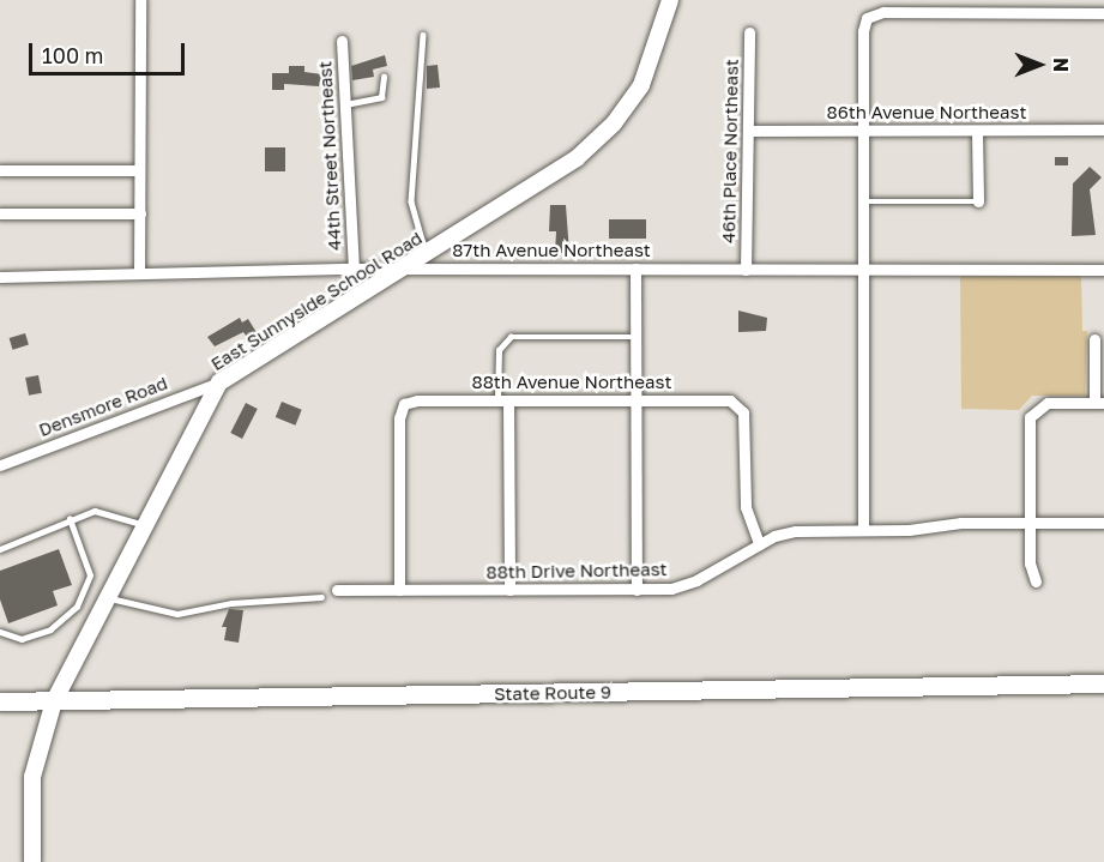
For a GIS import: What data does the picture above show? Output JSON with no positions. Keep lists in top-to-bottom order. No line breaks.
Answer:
{"streets":{"main road":["State Route 9"],"street":["86th Avenue Northeast","46th Place Northeast","44th Street Northeast","87th Avenue Northeast","East Sunnyside School Road","88th Avenue Northeast","Densmore Road","88th Drive Northeast"]},"crossings":[["86th Avenue Northeast","46th Place Northeast"],["46th Place Northeast","87th Avenue Northeast"],["44th Street Northeast","87th Avenue Northeast"],["87th Avenue Northeast","East Sunnyside School Road"],["East Sunnyside School Road","Densmore Road"],["East Sunnyside School Road","State Route 9"],["88th Avenue Northeast","88th Drive Northeast"]],"scale_bar":"100 m","north":"right"}
